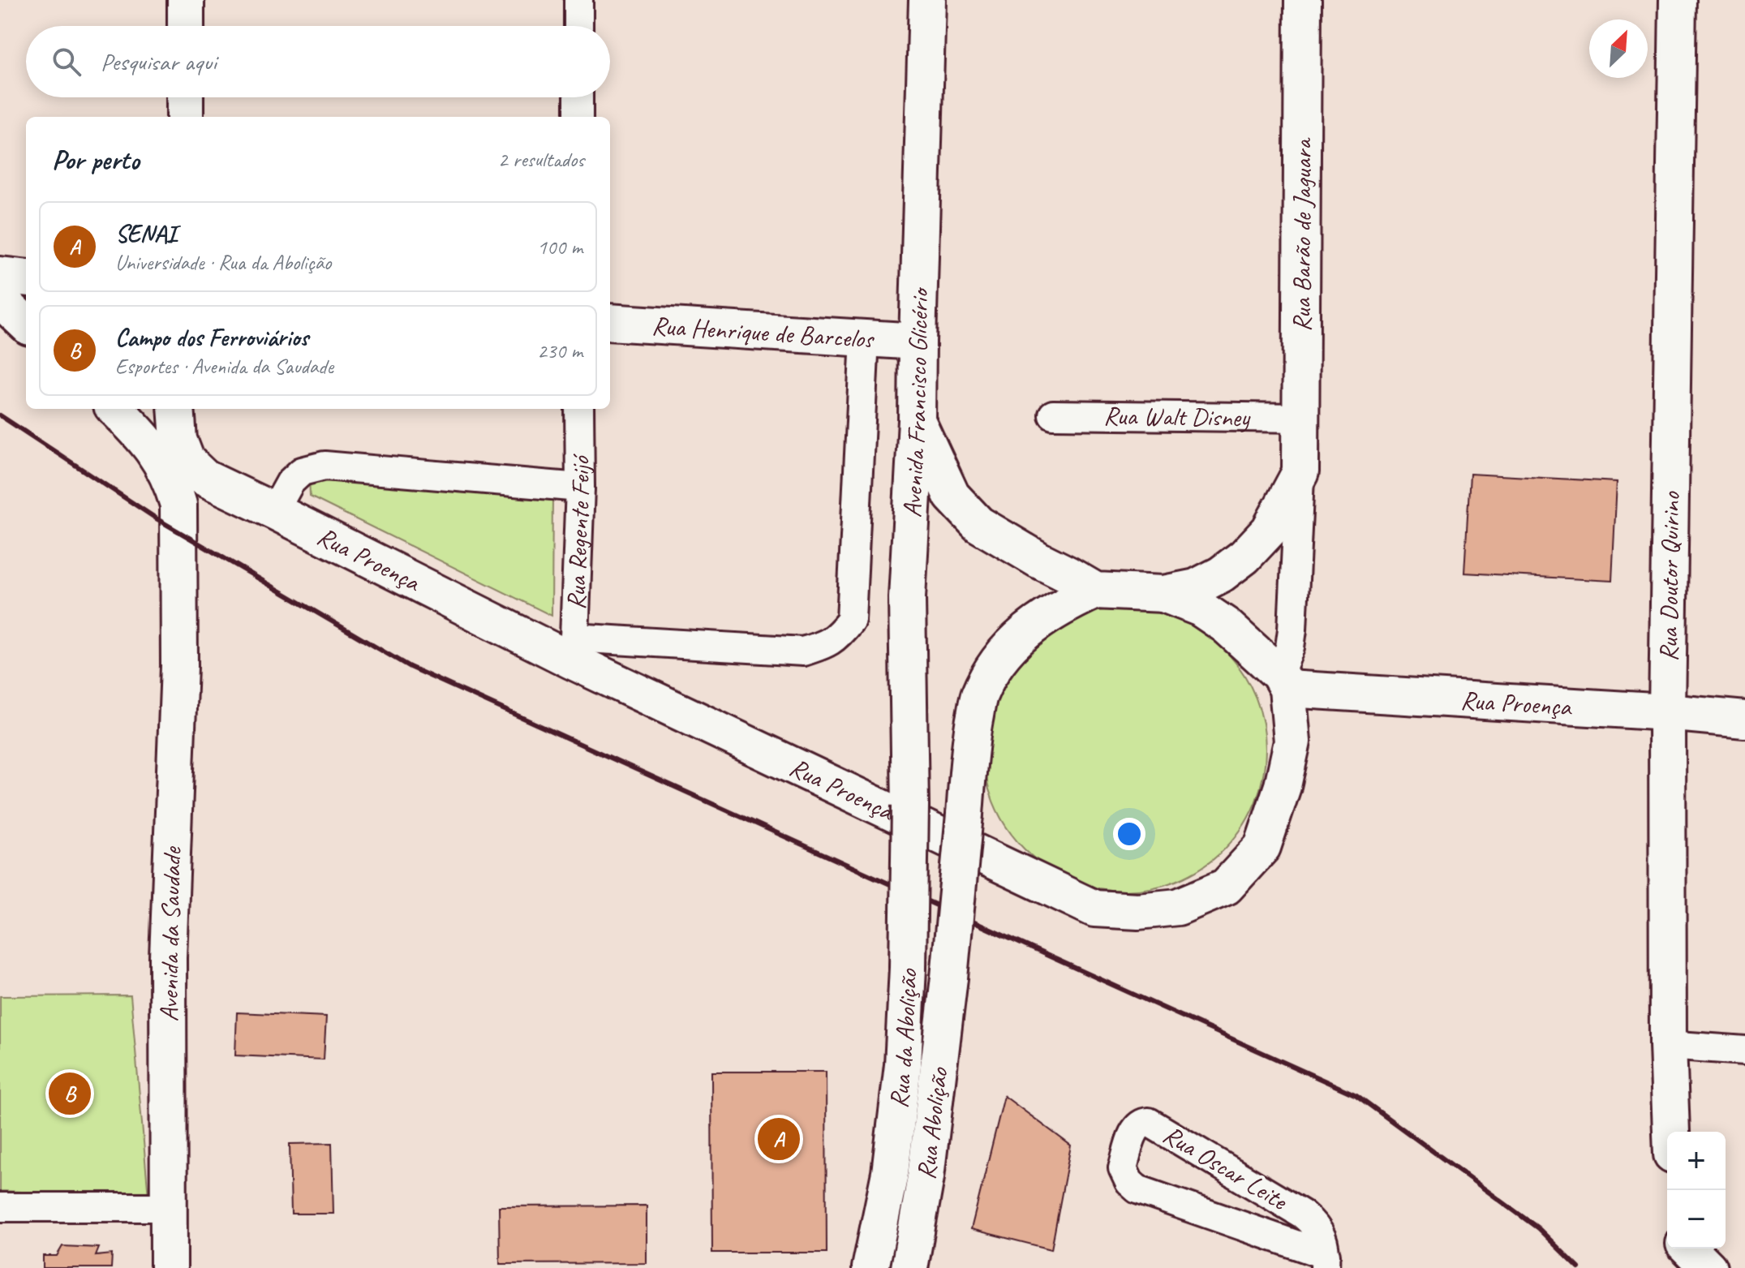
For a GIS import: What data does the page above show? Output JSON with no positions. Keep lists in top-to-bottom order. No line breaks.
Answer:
{"streets":{"main road":["Rua Barão de Jaguara","Rua Henrique de Barcelos","Avenida Francisco Glicério","Rua Proença","Rua Doutor Quirino","Avenida da Saudade","Rua da Abolição","Rua Abolição"],"street":["Rua Walt Disney","Rua Regente Feijó","Rua Oscar Leite"]},"crossings":[["Rua Barão de Jaguara","Rua Walt Disney"],["Rua Henrique de Barcelos","Avenida Francisco Glicério"],["Avenida Francisco Glicério","Rua Proença"],["Avenida Francisco Glicério","Rua da Abolição"],["Rua Regente Feijó","Rua Proença"],["Rua Proença","Rua Doutor Quirino"],["Rua da Abolição","Rua Abolição"]],"north":"top right","page":{"search":"Pesquisar aqui","heading":["Por perto","2 resultados"],"list":[{"mark":"A","name":"SENAI","note":"Universidade · Rua da Abolição","value":"100 m"},{"mark":"B","name":"Campo dos Ferroviários","note":"Esportes · Avenida da Saudade","value":"230 m"}],"pins":["B","A"],"map_buttons":["+","−"]}}
